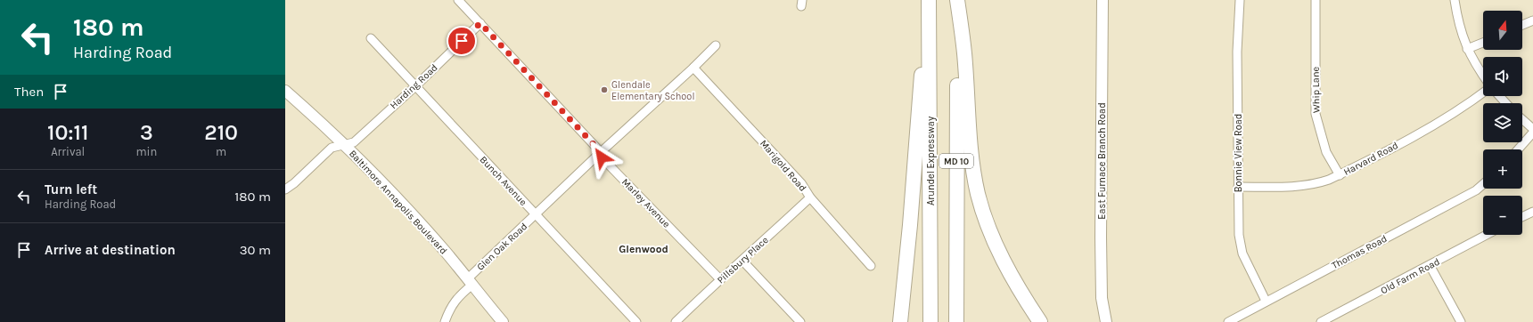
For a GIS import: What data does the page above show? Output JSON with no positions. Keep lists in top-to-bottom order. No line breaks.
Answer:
{"streets":{"highway":["Arundel Expressway","MD 10"],"main road":["East Furnace Branch Road","Baltimore Annapolis Boulevard"],"street":["Harding Road","Whip Lane","Bonnie View Road","Harvard Road","Marigold Road","Bunch Avenue","Marley Avenue","Glen Oak Road","Thomas Road","Pillsbury Place","Old Farm Road"]},"crossings":[["Harding Road","Bunch Avenue"],["Harding Road","Baltimore Annapolis Boulevard"],["Harding Road","Marley Avenue"],["Whip Lane","Harvard Road"],["Bonnie View Road","Harvard Road"],["Bonnie View Road","Thomas Road"],["Marigold Road","Glen Oak Road"],["Marigold Road","Pillsbury Place"],["Bunch Avenue","Glen Oak Road"],["Baltimore Annapolis Boulevard","Glen Oak Road"],["Marley Avenue","Glen Oak Road"],["Marley Avenue","Pillsbury Place"]],"districts":["Glenwood"],"places":["Glendale Elementary School"],"north":"top","page":{"turn":["180 m","Harding Road"],"map_buttons":["+","−"],"then":"Then","eta":["10:11","Arrival","3","min","210","m"],"list":[{"name":"Turn left","note":"Harding Road","value":"180 m"},{"name":"Arrive at destination","value":"30 m"}]}}
